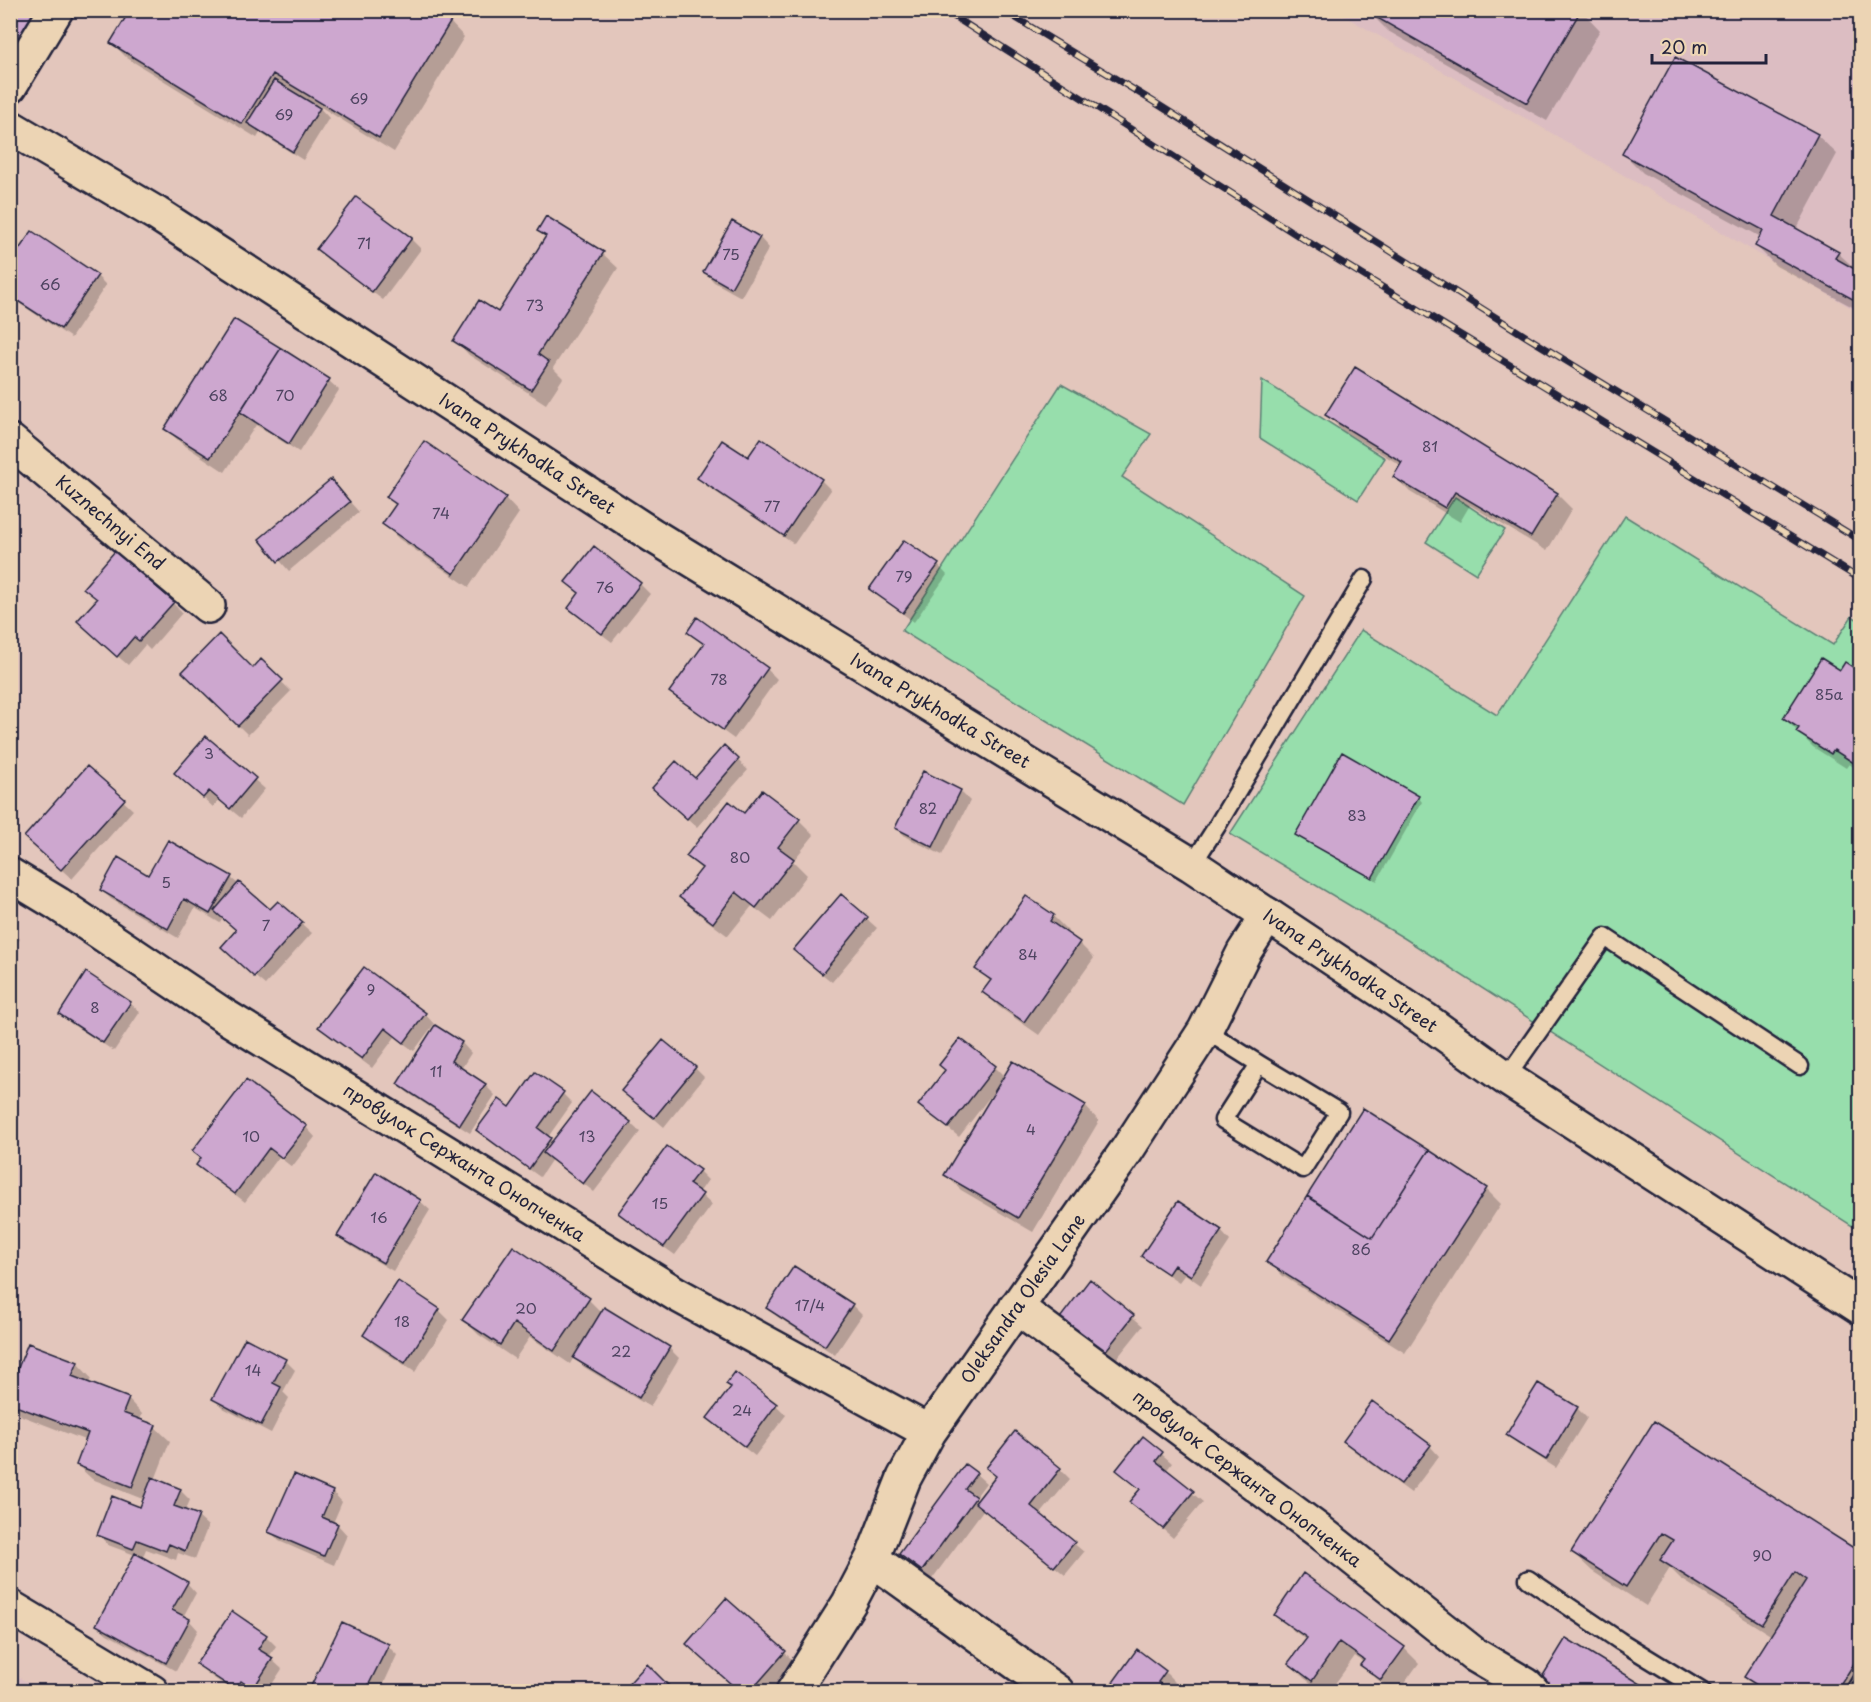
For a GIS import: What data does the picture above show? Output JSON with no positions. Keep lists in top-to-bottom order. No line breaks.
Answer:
{"streets":{"street":["Ivana Prykhodka Street","Kuznechnyi End","провулок Сержанта Онопченка","Oleksandra Olesia Lane"]},"crossings":[["Ivana Prykhodka Street","Oleksandra Olesia Lane"],["провулок Сержанта Онопченка","Oleksandra Olesia Lane"]],"house_numbers":["69","69","71","75","66","73","68","70","81","77","74","79","76","78","85а","3","82","83","80","5","7","84","9","8","11","4","10","13","15","16","86","17/4","20","18","22","14","24","90"],"scale_bar":"20 m"}
